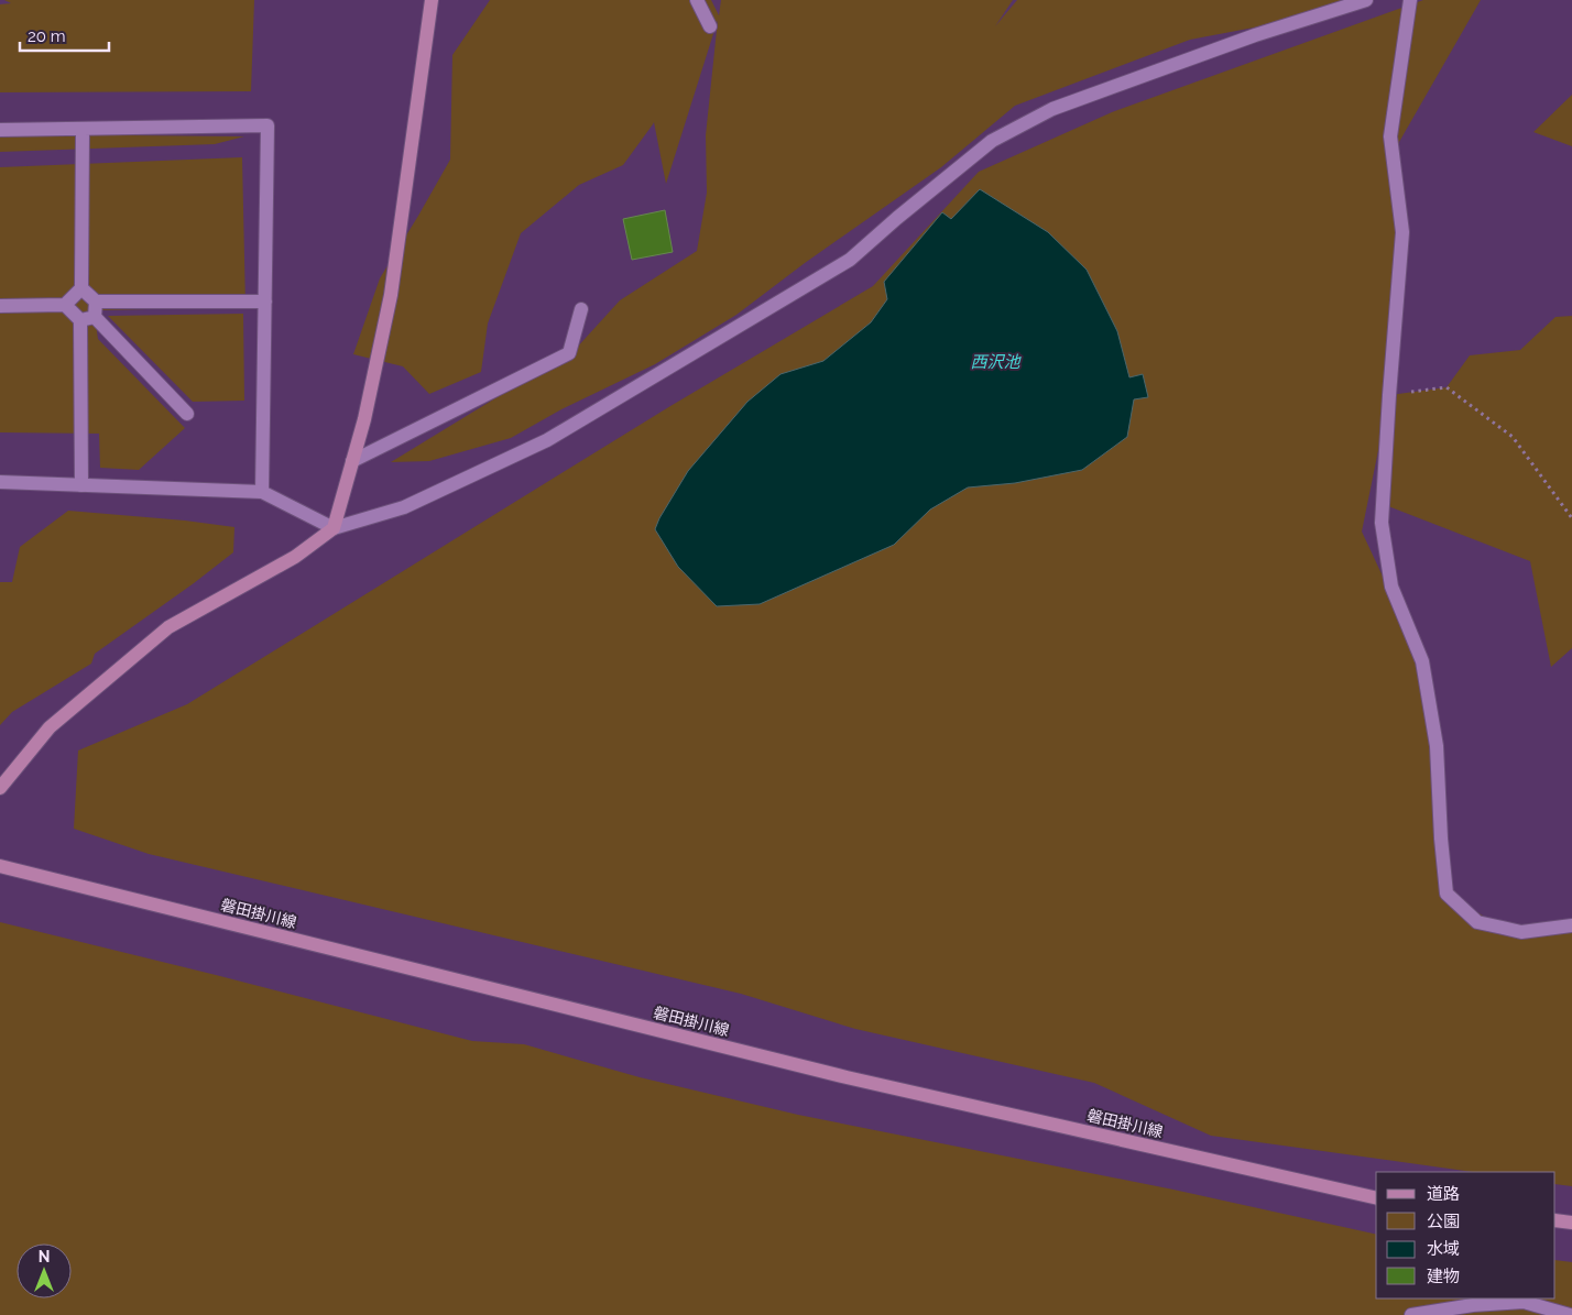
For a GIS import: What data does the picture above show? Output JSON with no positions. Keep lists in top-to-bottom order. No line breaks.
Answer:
{"streets":{"main road":["磐田掛川線"]},"water":["西沢池"],"legend":["道路","公園","水域","建物"],"scale_bar":"20 m","north":"top"}
